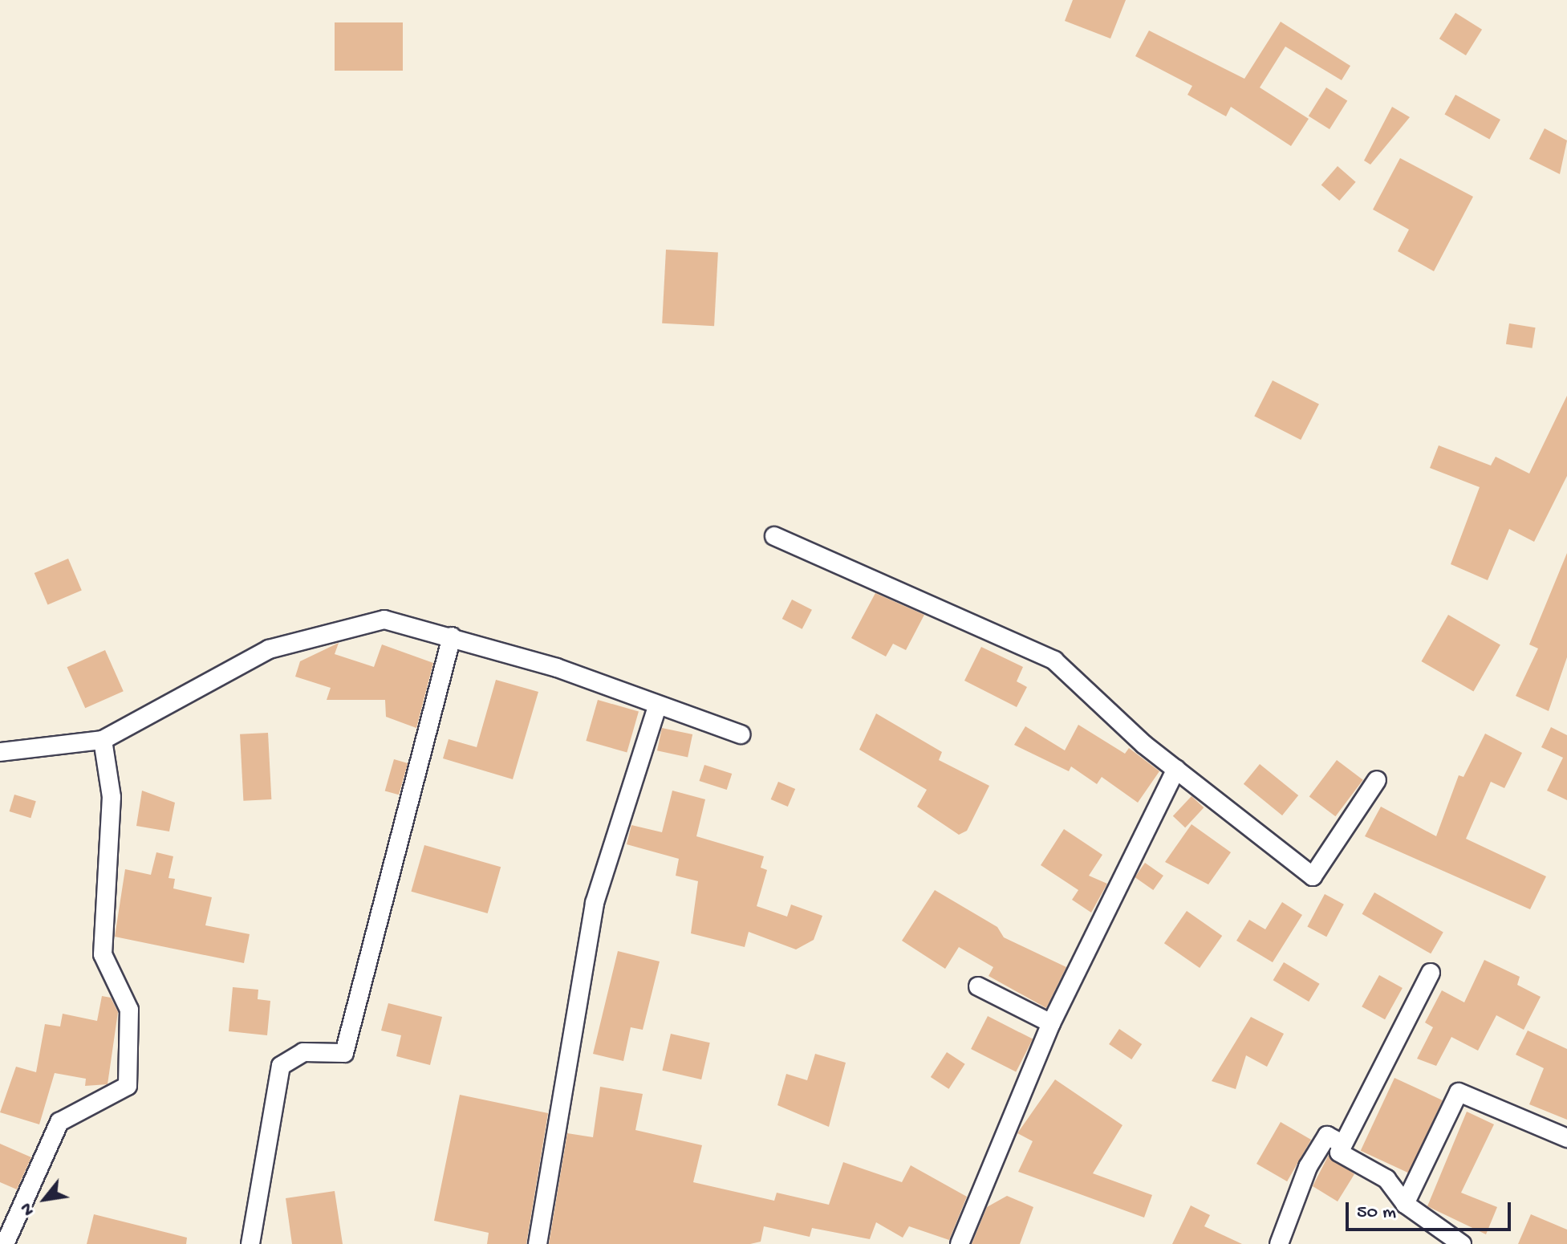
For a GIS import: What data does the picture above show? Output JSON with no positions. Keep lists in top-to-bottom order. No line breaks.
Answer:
{"scale_bar":"50 m","north":"bottom left"}
